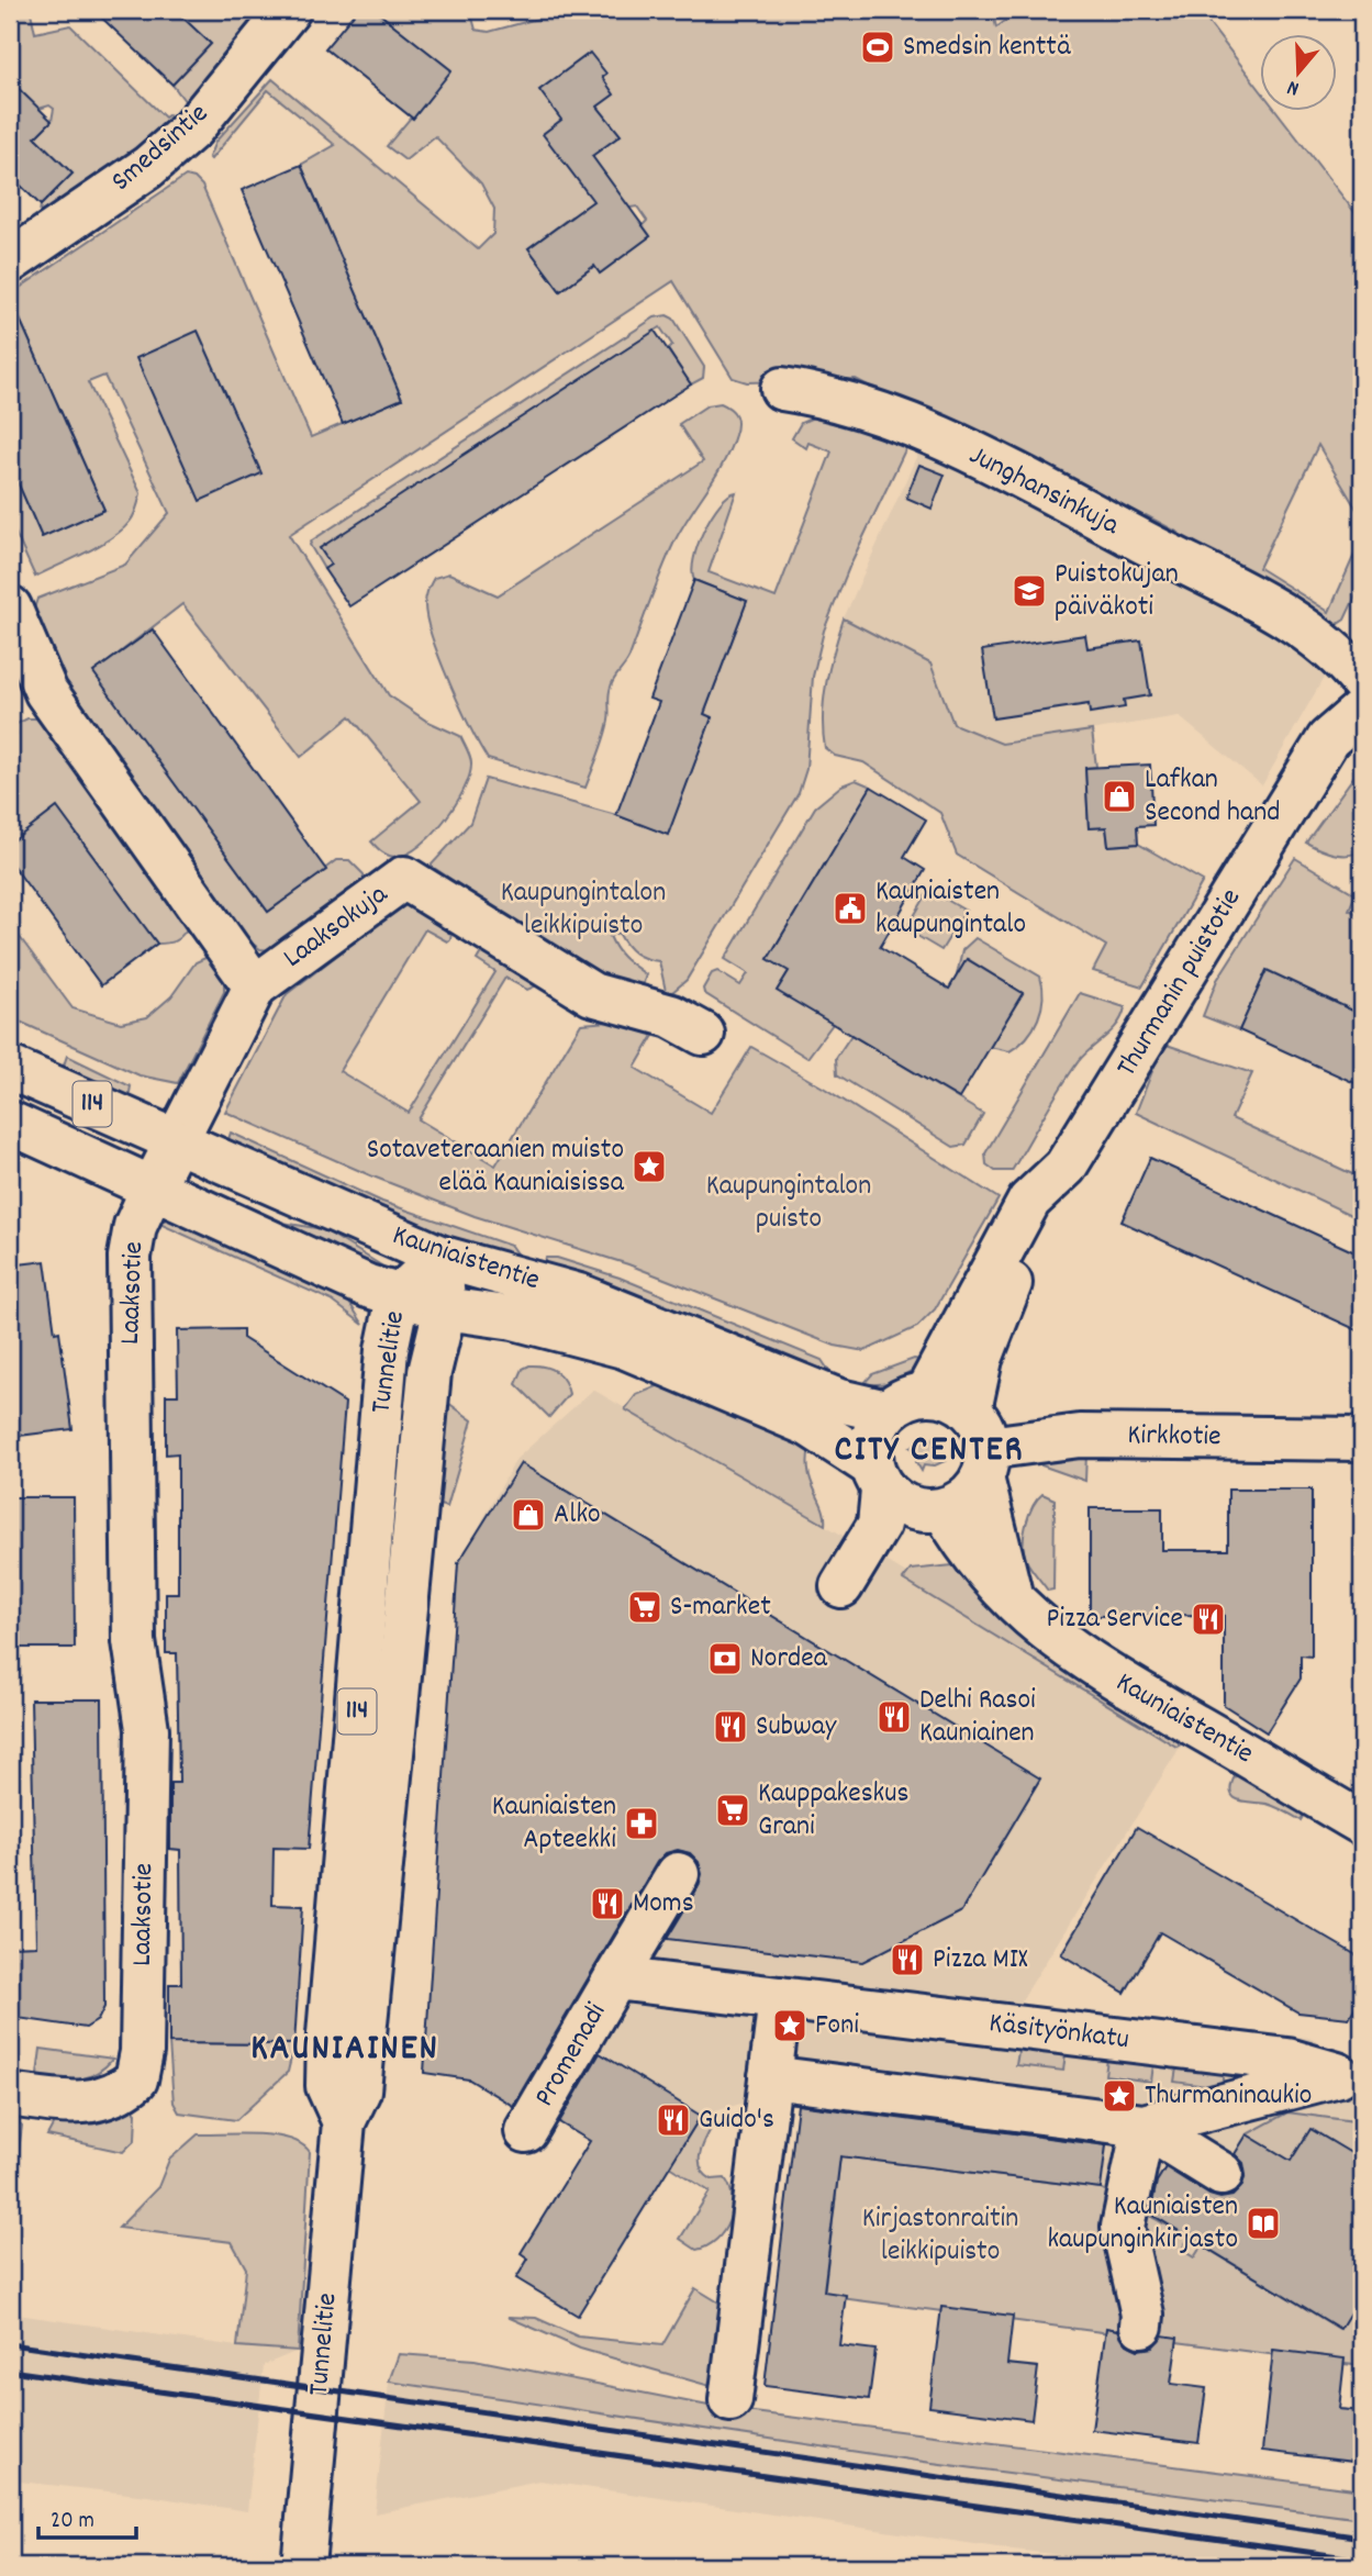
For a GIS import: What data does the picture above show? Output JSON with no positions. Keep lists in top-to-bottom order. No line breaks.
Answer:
{"streets":{"street":["Smedsintie","Junghansinkuja","Laaksokuja","Thurmanin puistotie","114","Kauniaistentie","Laaksotie","Tunnelitie","Kirkkotie","Käsityönkatu","Promenadi"]},"crossings":[["Laaksokuja","Laaksotie"],["Thurmanin puistotie","Kauniaistentie"],["Thurmanin puistotie","Kirkkotie"],["Kauniaistentie","Laaksotie"],["Kauniaistentie","Tunnelitie"],["Kauniaistentie","Kirkkotie"],["Käsityönkatu","Promenadi"]],"districts":["CITY CENTER","KAUNIAINEN"],"parks":["Kaupungintalon leikkipuisto","Kaupungintalon puisto","Kirjastonraitin leikkipuisto"],"places":{"sports":["Smedsin kenttä"],"school or university":["Puistokujan päiväkoti"],"shop":["Lafkan Second hand","Alko"],"public building":["Kauniaisten kaupungintalo"],"place":["Sotaveteraanien muisto elää Kauniaisissa","Foni","Thurmaninaukio"],"supermarket":["S-market","Kauppakeskus Grani"],"restaurant":["Pizza Service","Delhi Rasoi Kauniainen","Subway","Moms","Pizza MIX","Guido's"],"bank":["Nordea"],"pharmacy":["Kauniaisten Apteekki"],"library":["Kauniaisten kaupunginkirjasto"]},"scale_bar":"20 m","north":"bottom"}
